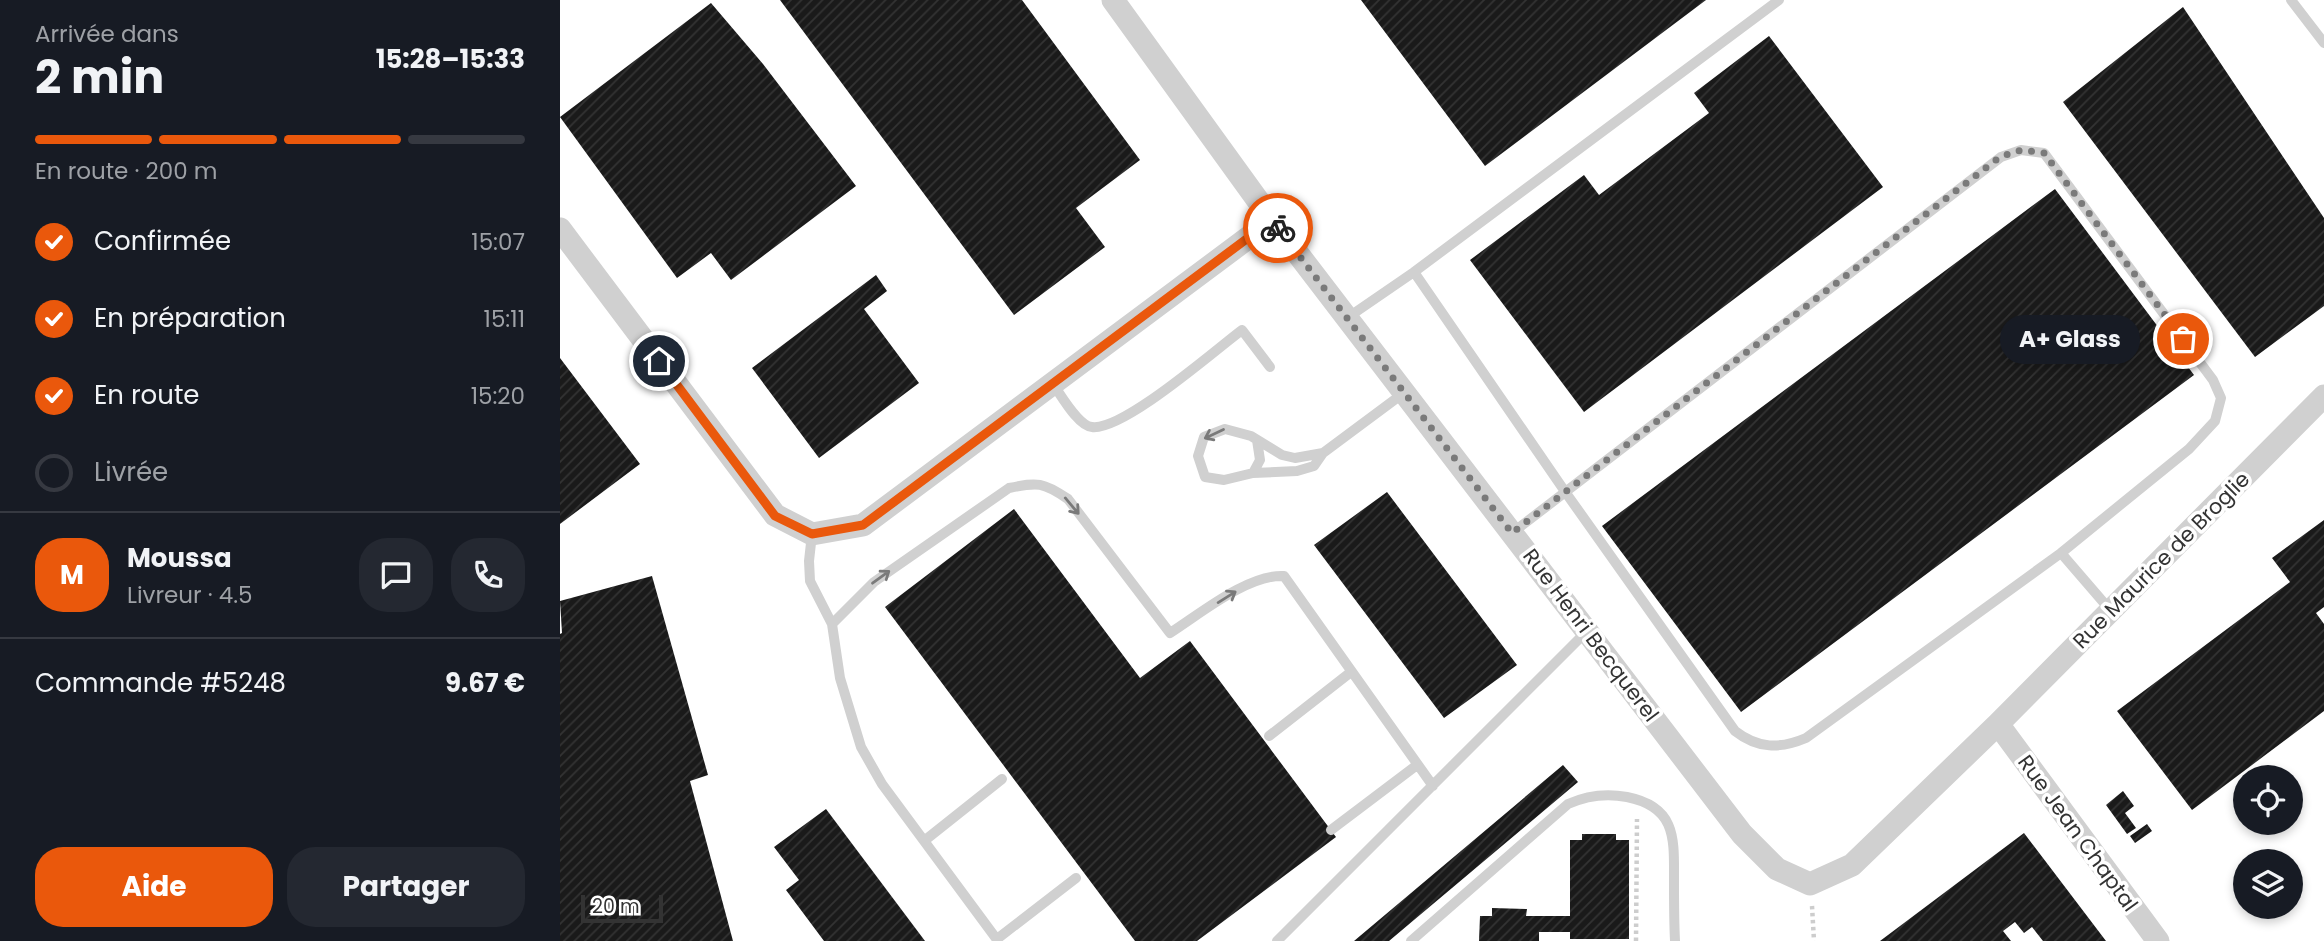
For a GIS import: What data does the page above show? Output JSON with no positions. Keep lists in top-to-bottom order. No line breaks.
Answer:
{"streets":{"street":["Rue Maurice de Broglie","Rue Henri Becquerel","Rue Jean Chaptal"]},"crossings":[["Rue Maurice de Broglie","Rue Jean Chaptal"]],"places":["A+ Glass"],"scale_bar":"20 m","page":{"heading":["2 min","Arrivée dans","15:28–15:33"],"panel":["Moussa","Livreur · 4.5","Commande #5248","9.67 €"],"bar":"En route · 200 m","list":[["Confirmée","15:07"],["En préparation","15:11"],["En route","15:20"],"Livrée"],"bubble":"A+ Glass","round":"M","buttons":["Aide","Partager"],"scale":"20 m"}}
